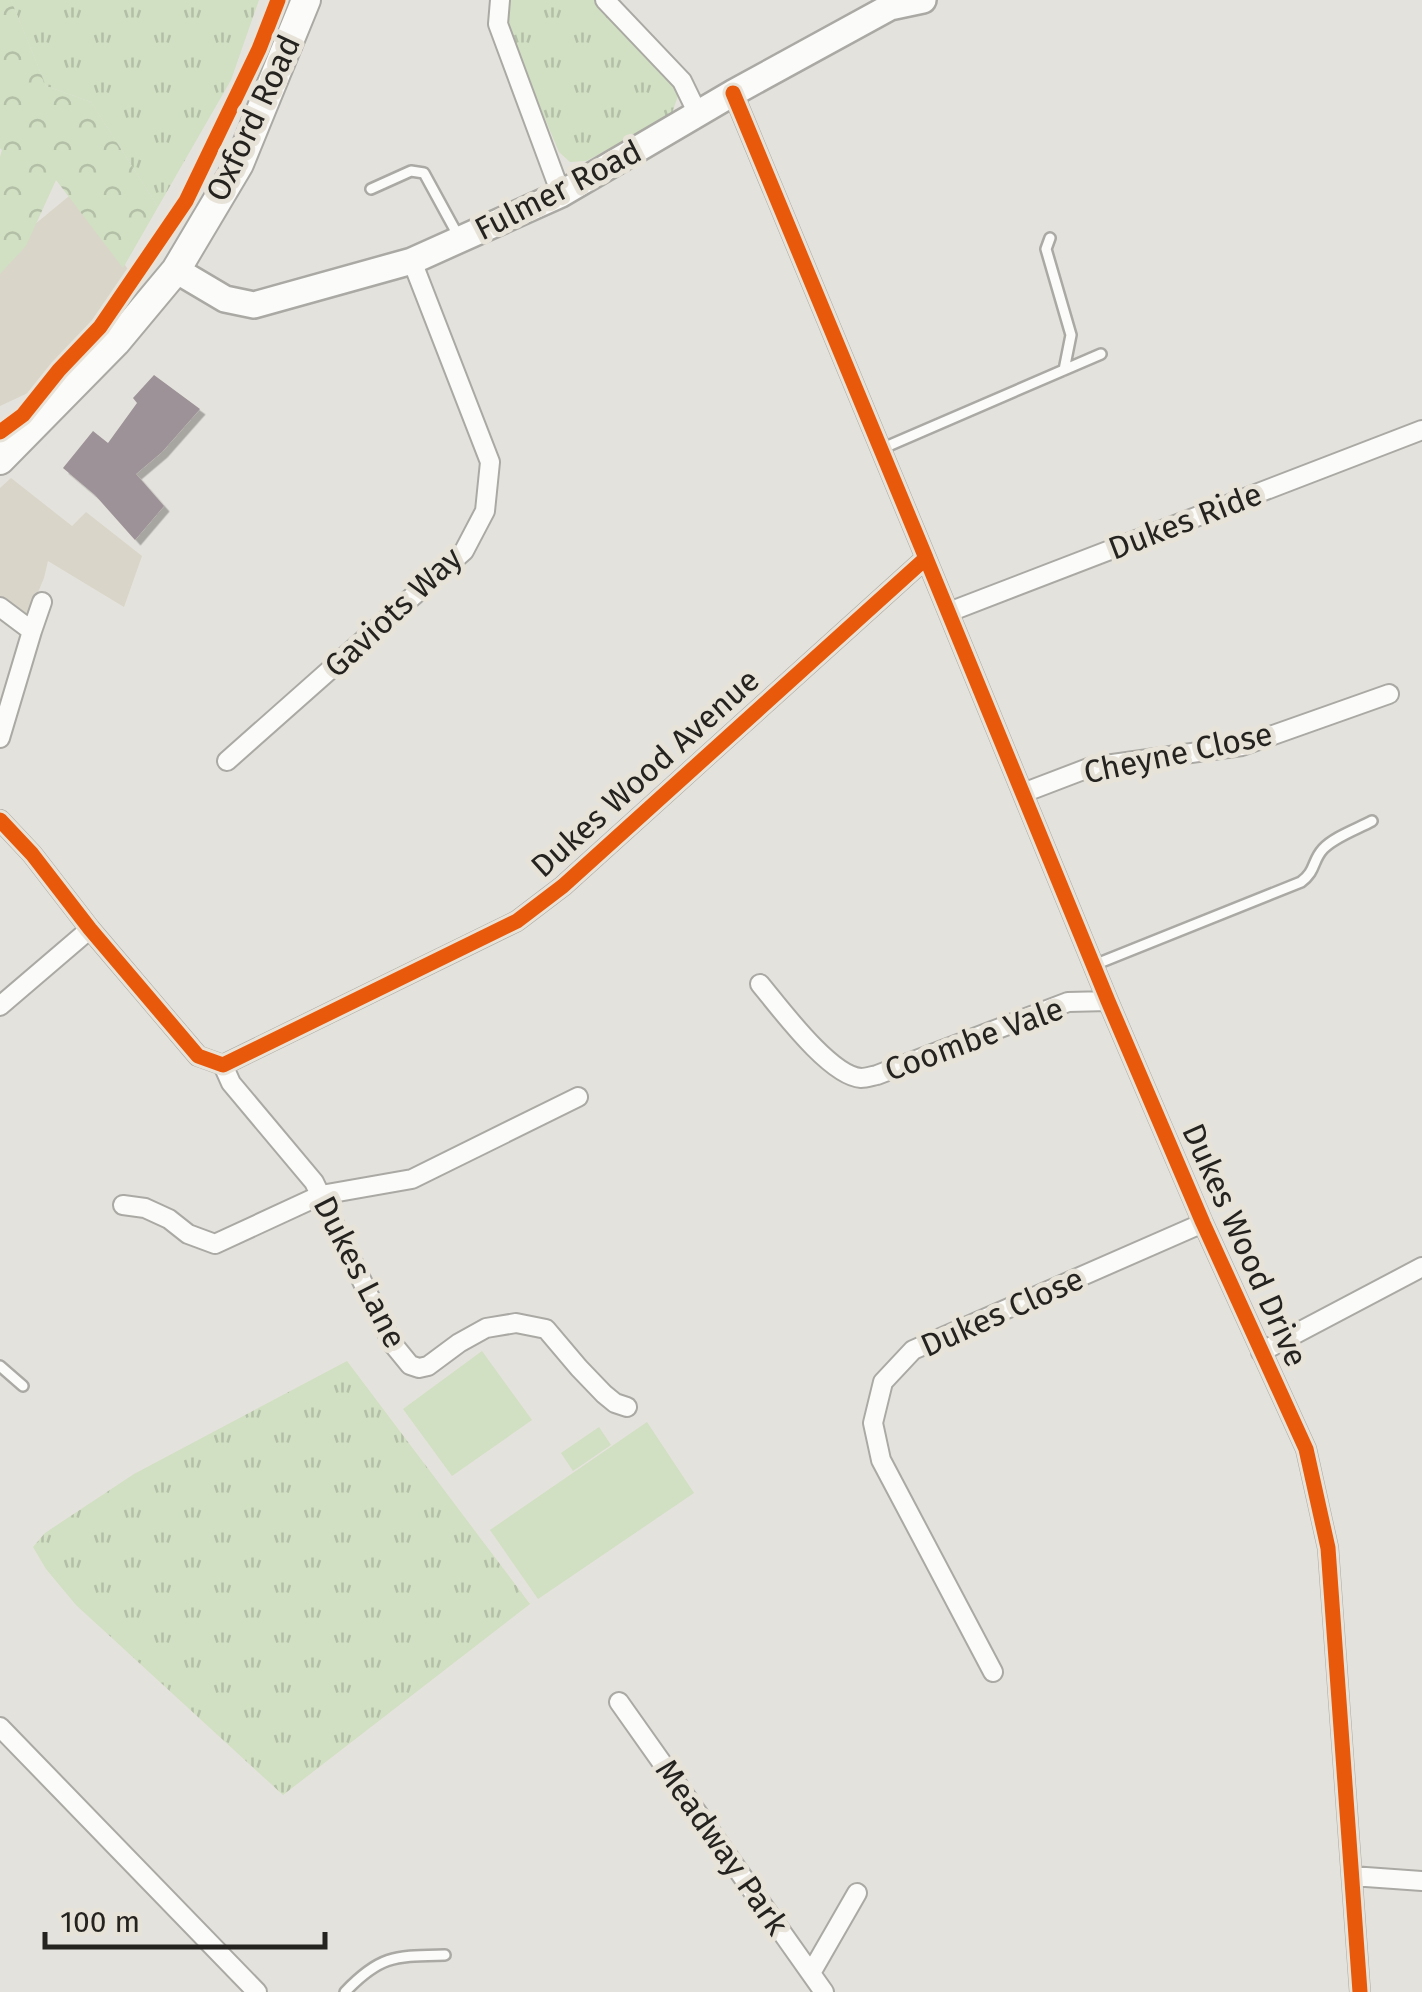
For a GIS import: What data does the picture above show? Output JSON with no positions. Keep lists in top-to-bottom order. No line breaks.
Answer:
{"streets":{"main road":["Oxford Road"],"street":["Fulmer Road","Dukes Ride","Gaviots Way","Cheyne Close","Dukes Wood Avenue","Coombe Vale","Dukes Wood Drive","Dukes Lane","Dukes Close","Meadway Park"]},"crossings":[["Oxford Road","Fulmer Road"],["Fulmer Road","Gaviots Way"],["Dukes Ride","Dukes Wood Drive"],["Cheyne Close","Dukes Wood Drive"],["Dukes Wood Avenue","Dukes Wood Drive"],["Dukes Wood Avenue","Dukes Lane"],["Coombe Vale","Dukes Wood Drive"],["Dukes Wood Drive","Dukes Close"]],"scale_bar":"100 m"}
